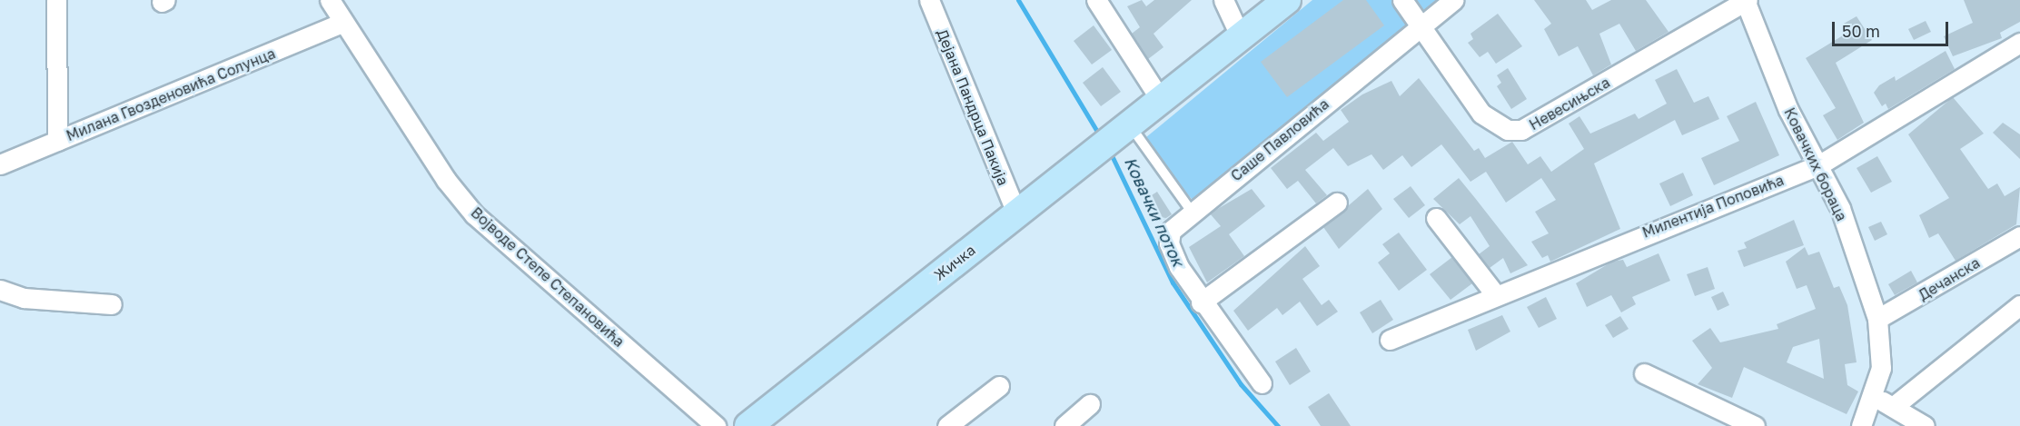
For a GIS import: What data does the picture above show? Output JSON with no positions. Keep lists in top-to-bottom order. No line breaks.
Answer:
{"streets":{"main road":["Жичка"],"street":["Милана Гвозденовића Солунца","Невесињска","Дејана Пандрца Пакија","Саше Павловића","Ковачких бораца","Милентија Поповића","Војводе Степе Степановића","Дечанска"]},"crossings":[["Милана Гвозденовића Солунца","Војводе Степе Степановића"],["Невесињска","Саше Павловића"],["Невесињска","Ковачких бораца"],["Дејана Пандрца Пакија","Жичка"],["Ковачких бораца","Милентија Поповића"],["Ковачких бораца","Дечанска"]],"water":["Ковачки поток"],"scale_bar":"50 m"}
